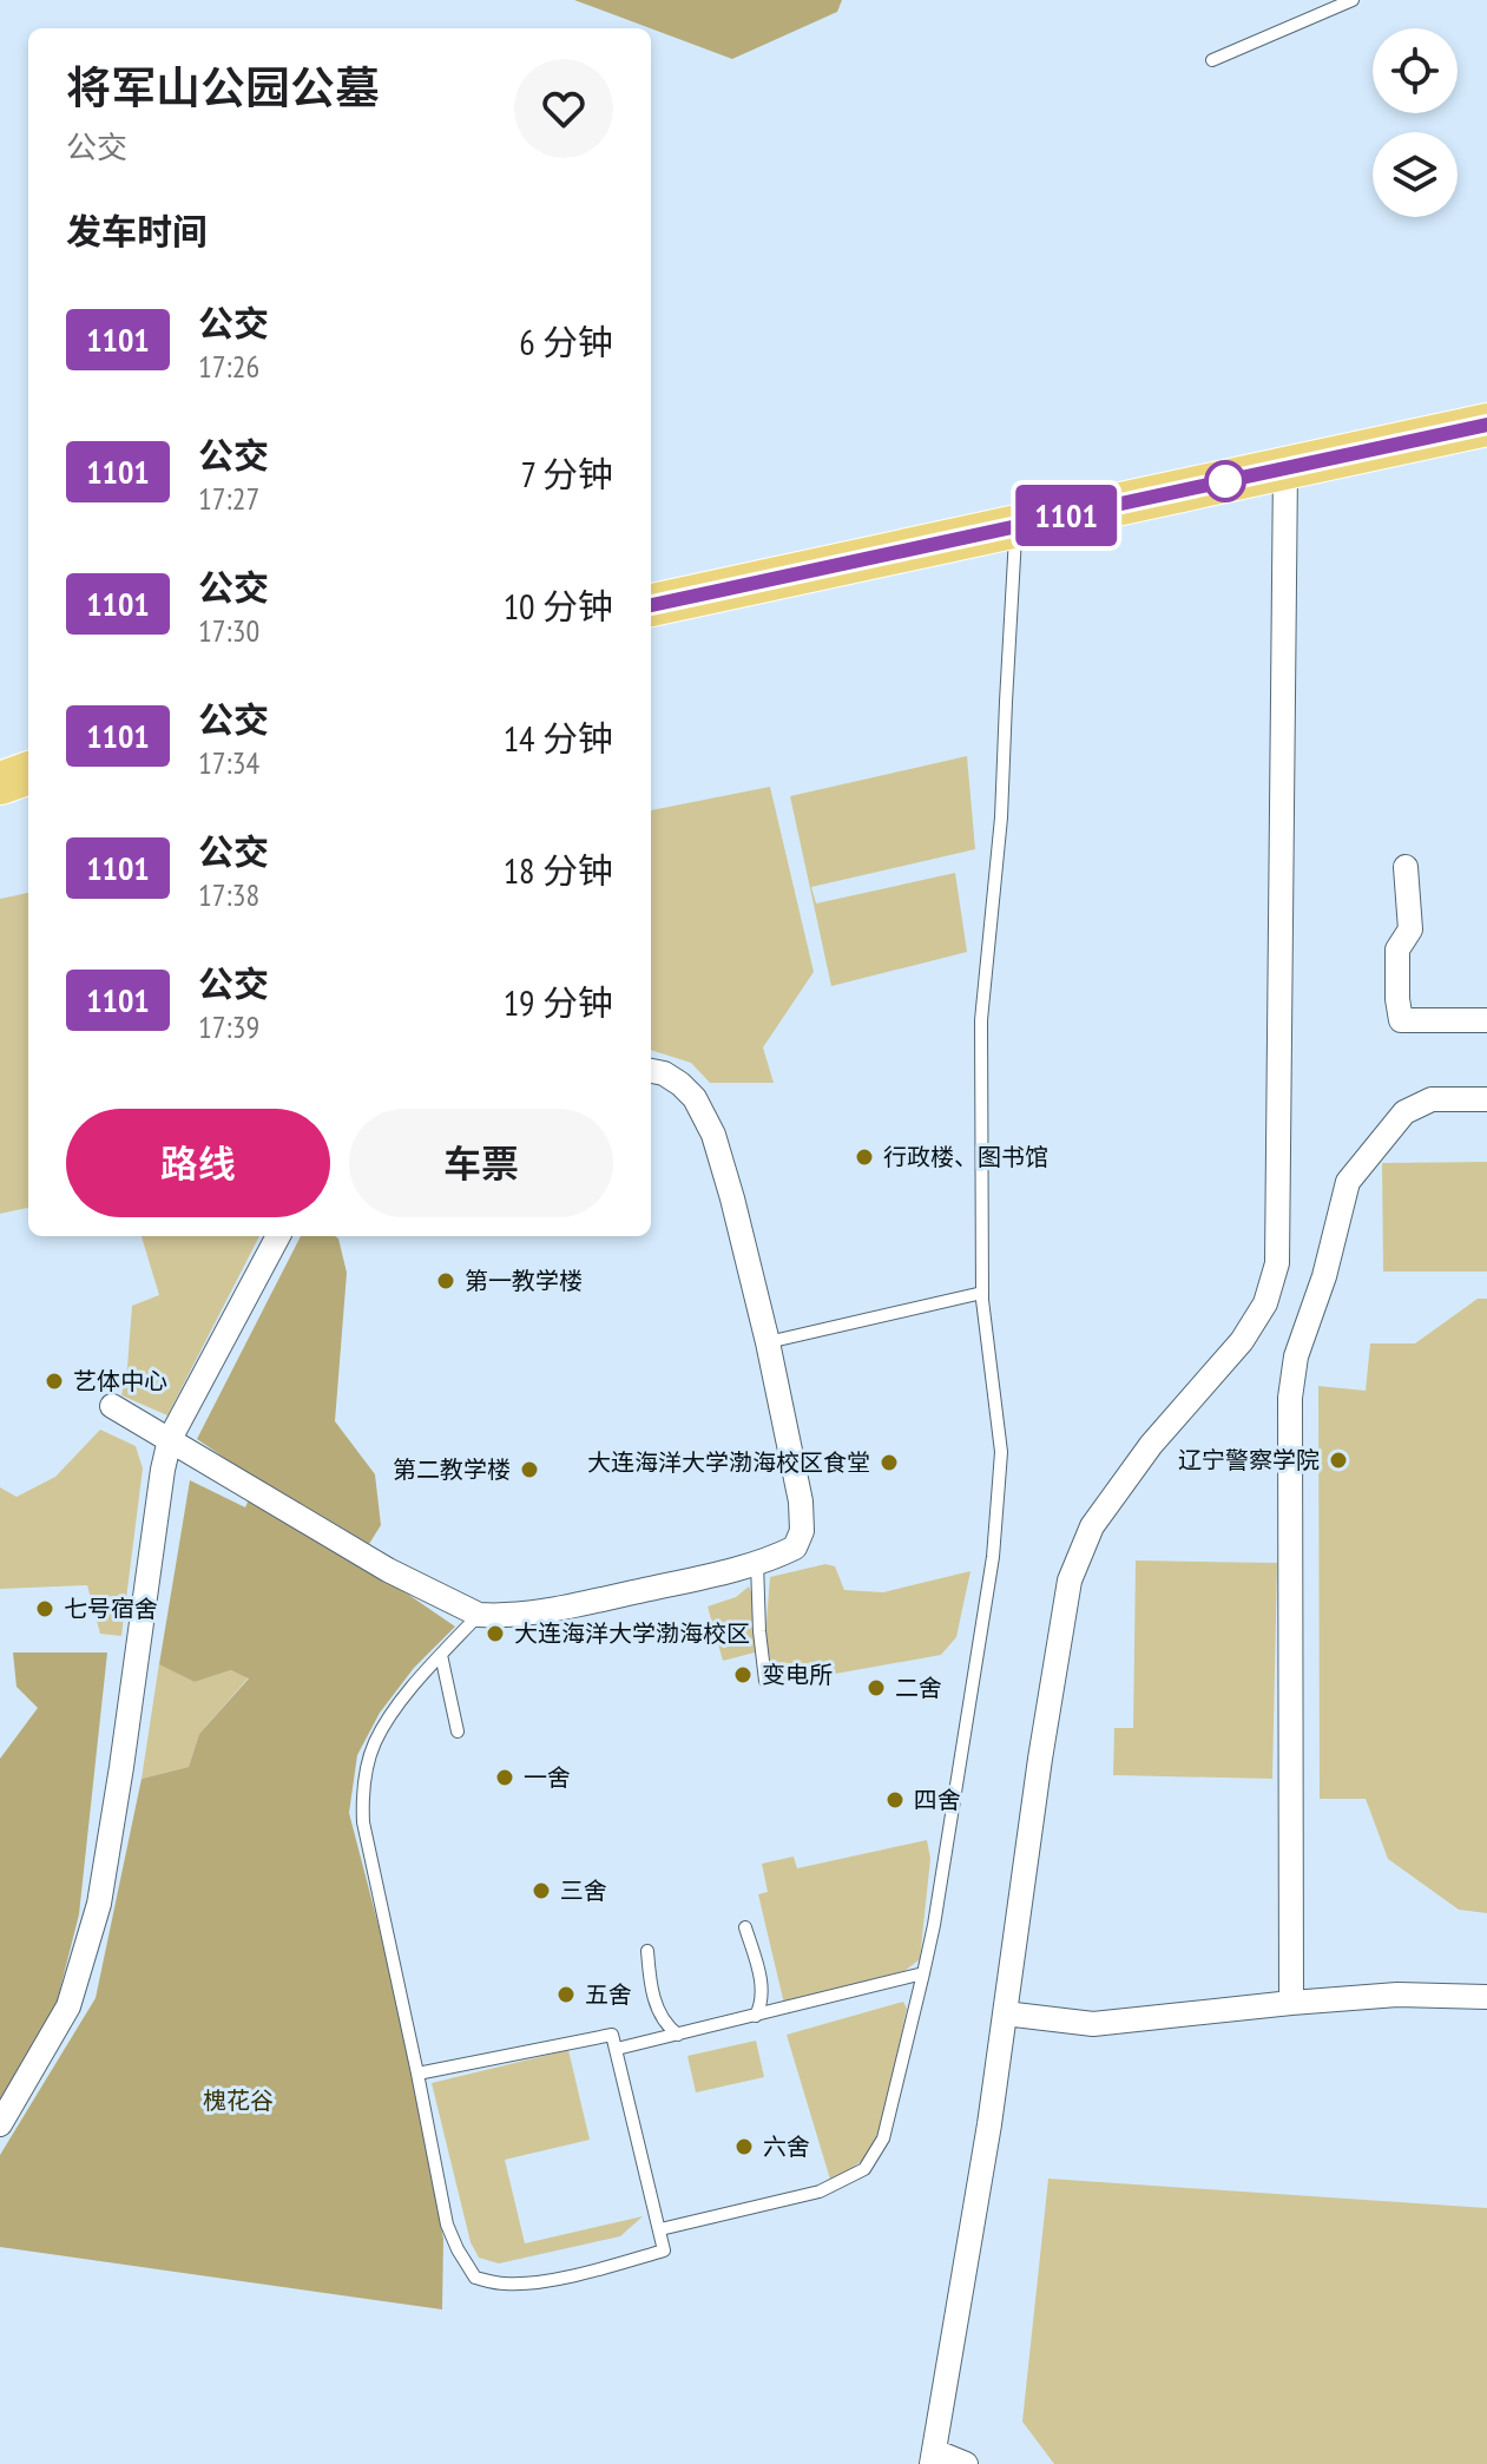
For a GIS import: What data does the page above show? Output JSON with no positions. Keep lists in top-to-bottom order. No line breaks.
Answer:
{"parks":["槐花谷"],"places":["行政楼、图书馆","第一教学楼","艺体中心","辽宁警察学院","大连海洋大学渤海校区食堂","第二教学楼","七号宿舍","大连海洋大学渤海校区","变电所","二舍","一舍","四舍","三舍","五舍","六舍"],"lines":["bus line 1101"],"page":{"on_map":"1101","heading":[["将军山公园公墓","公交"],"发车时间"],"list":[{"mark":"1101","name":"公交","note":"17:26","value":"6 分钟"},{"mark":"1101","name":"公交","note":"17:27","value":"7 分钟"},{"mark":"1101","name":"公交","note":"17:30","value":"10 分钟"},{"mark":"1101","name":"公交","note":"17:34","value":"14 分钟"},{"mark":"1101","name":"公交","note":"17:38","value":"18 分钟"},{"mark":"1101","name":"公交","note":"17:39","value":"19 分钟"}],"buttons":["路线","车票"]}}
